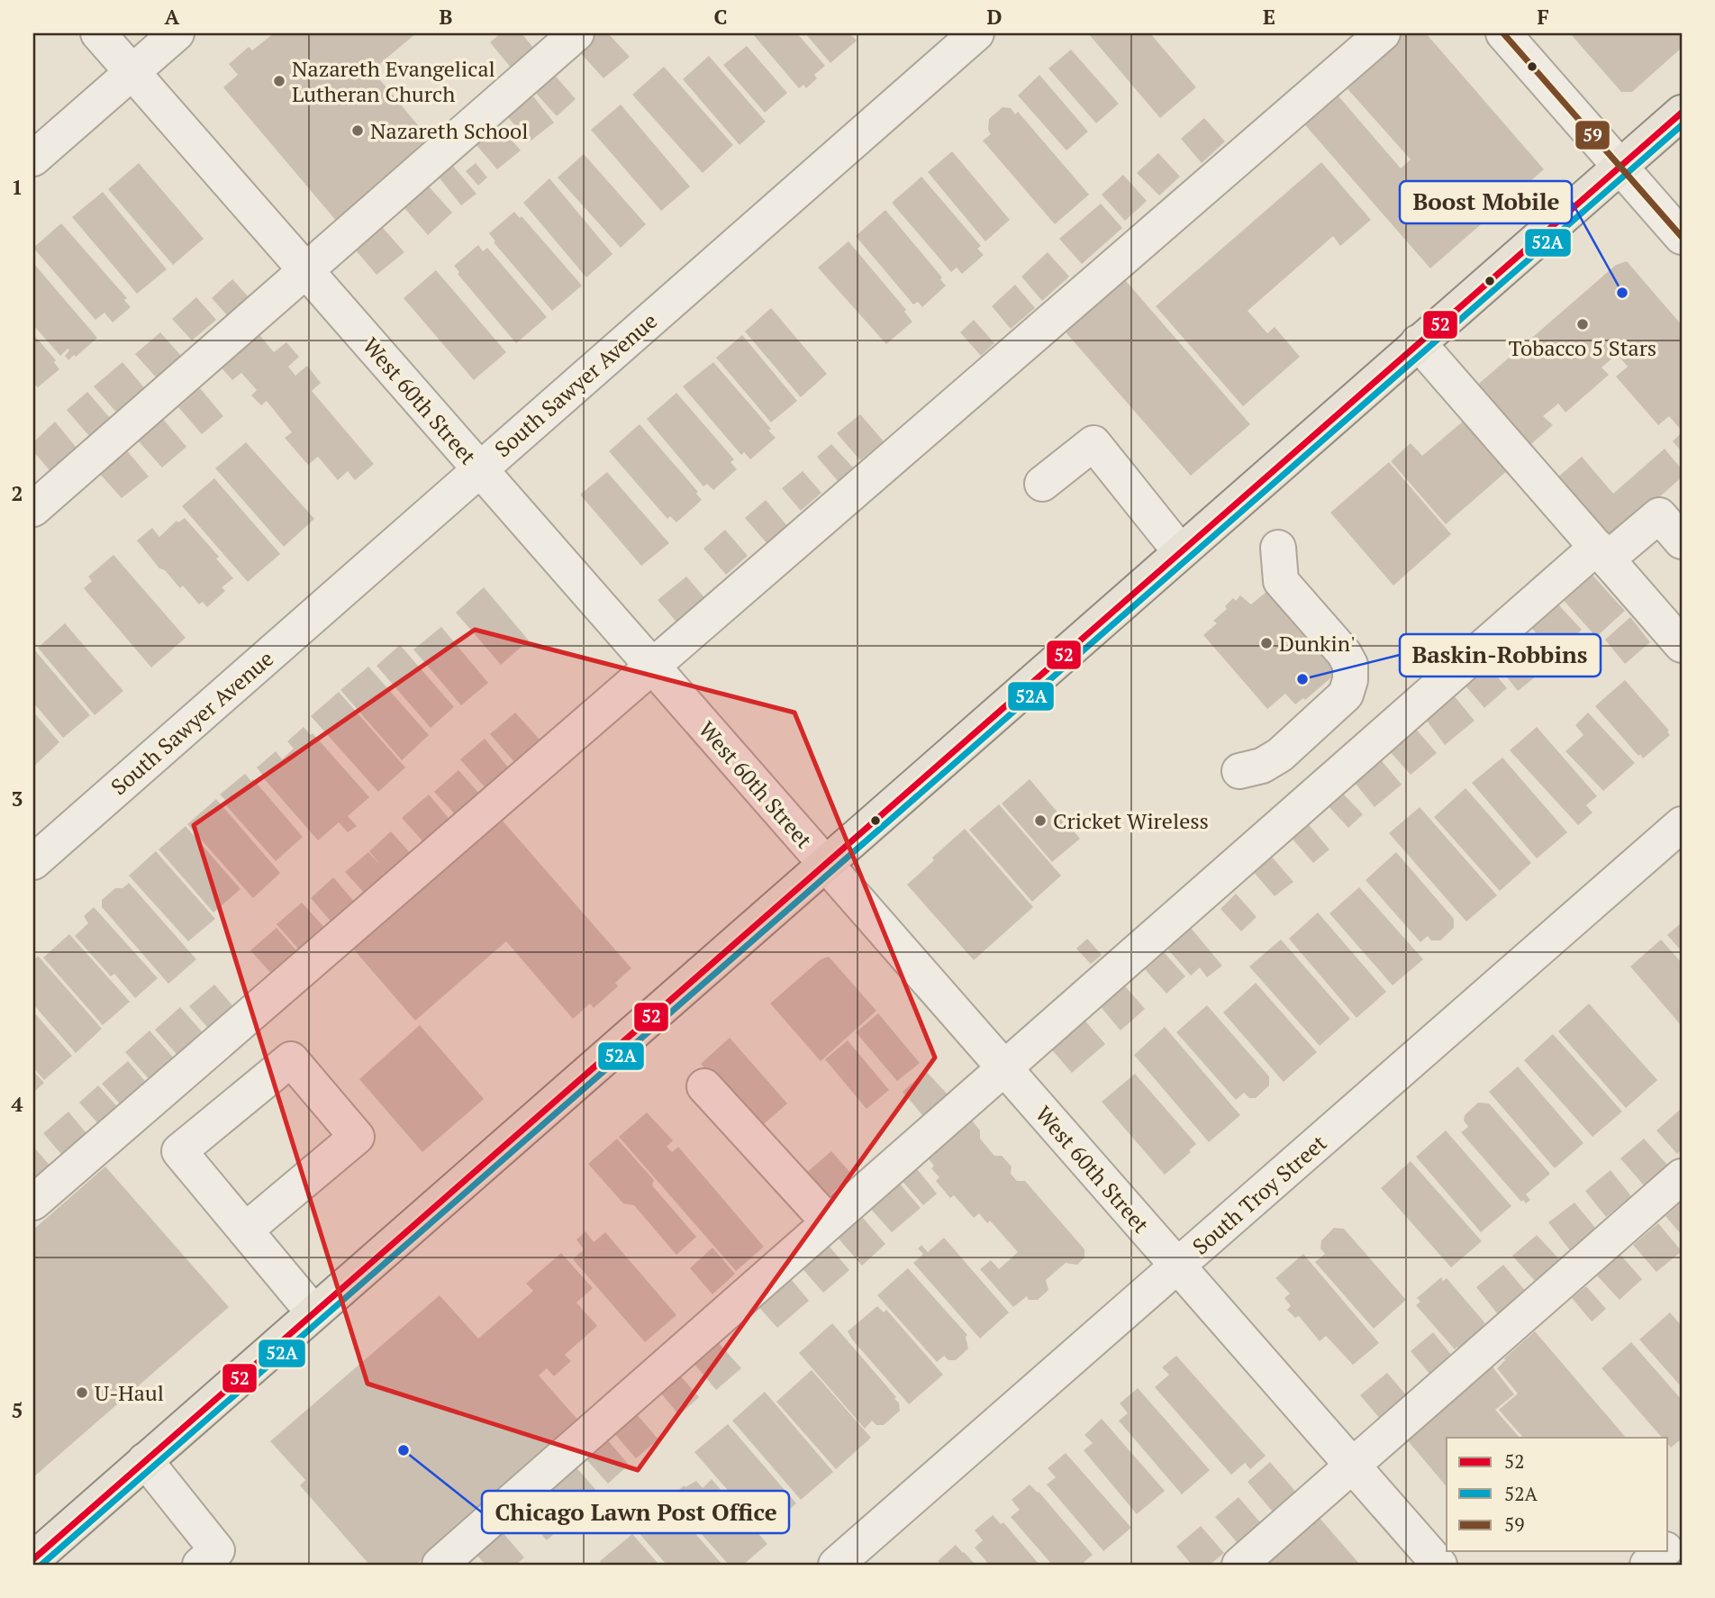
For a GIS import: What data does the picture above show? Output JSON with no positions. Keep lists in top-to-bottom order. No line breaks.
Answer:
{"streets":{"street":["South Sawyer Avenue","West 60th Street","South Troy Street"]},"crossings":[["South Sawyer Avenue","West 60th Street"],["West 60th Street","South Troy Street"]],"places":["Nazareth Evangelical Lutheran Church","Nazareth School","Boost Mobile","Tobacco 5 Stars","Dunkin'","Baskin-Robbins","Cricket Wireless","U-Haul","Chicago Lawn Post Office"],"lines":["transit line 59","transit line 52","transit line 52A"],"legend":["52","52A","59"],"grid":{"columns":["A","B","C","D","E","F"],"rows":["1","2","3","4","5"]}}
